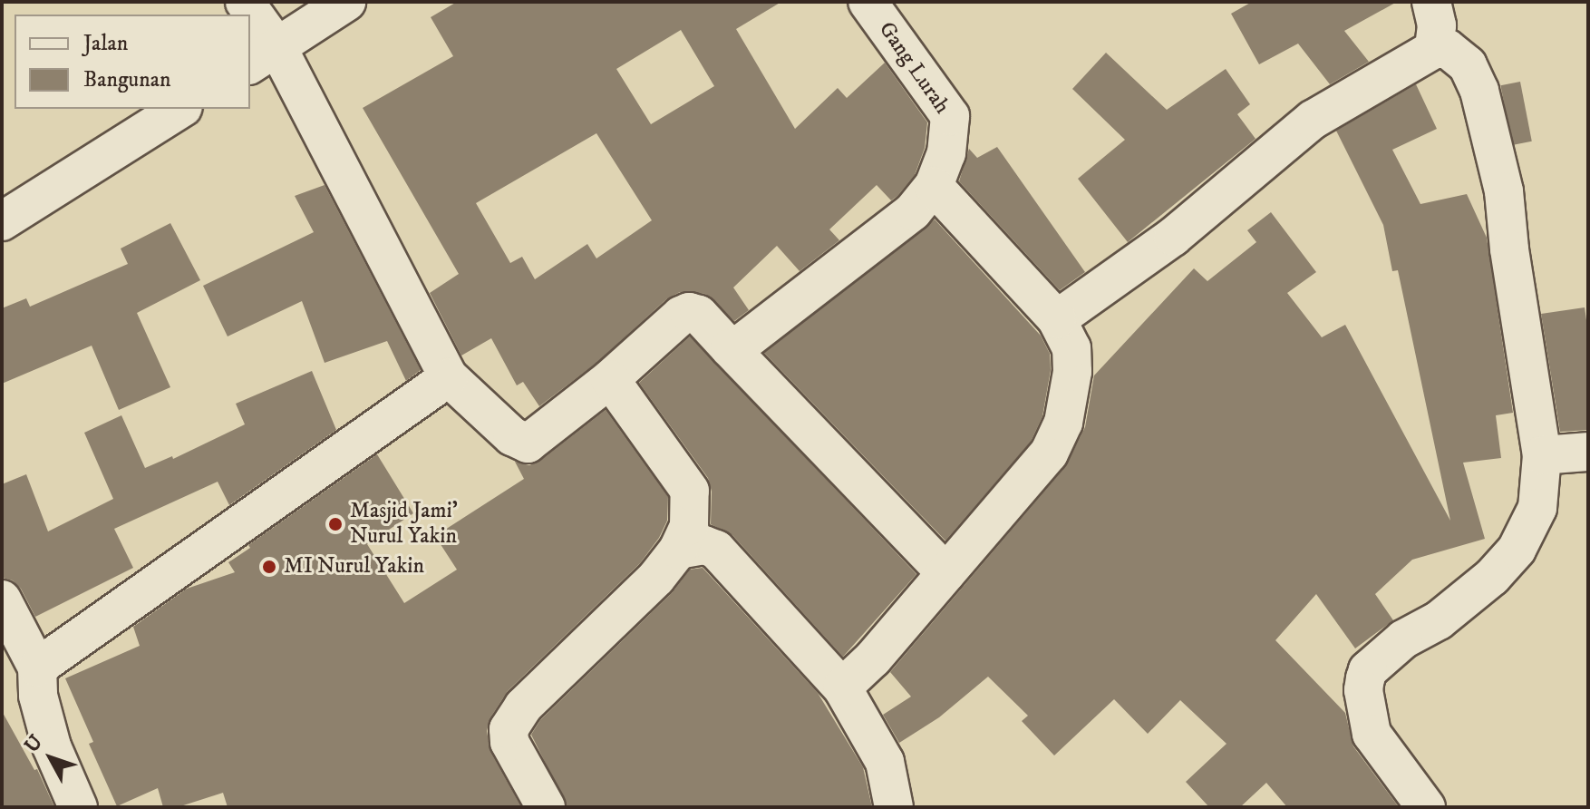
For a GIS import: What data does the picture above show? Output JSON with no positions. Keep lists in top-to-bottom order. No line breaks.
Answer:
{"streets":{"street":["Gang Lurah"]},"places":["Masjid Jami' Nurul Yakin","MI Nurul Yakin"],"legend":["Jalan","Bangunan"],"north":"top left"}
